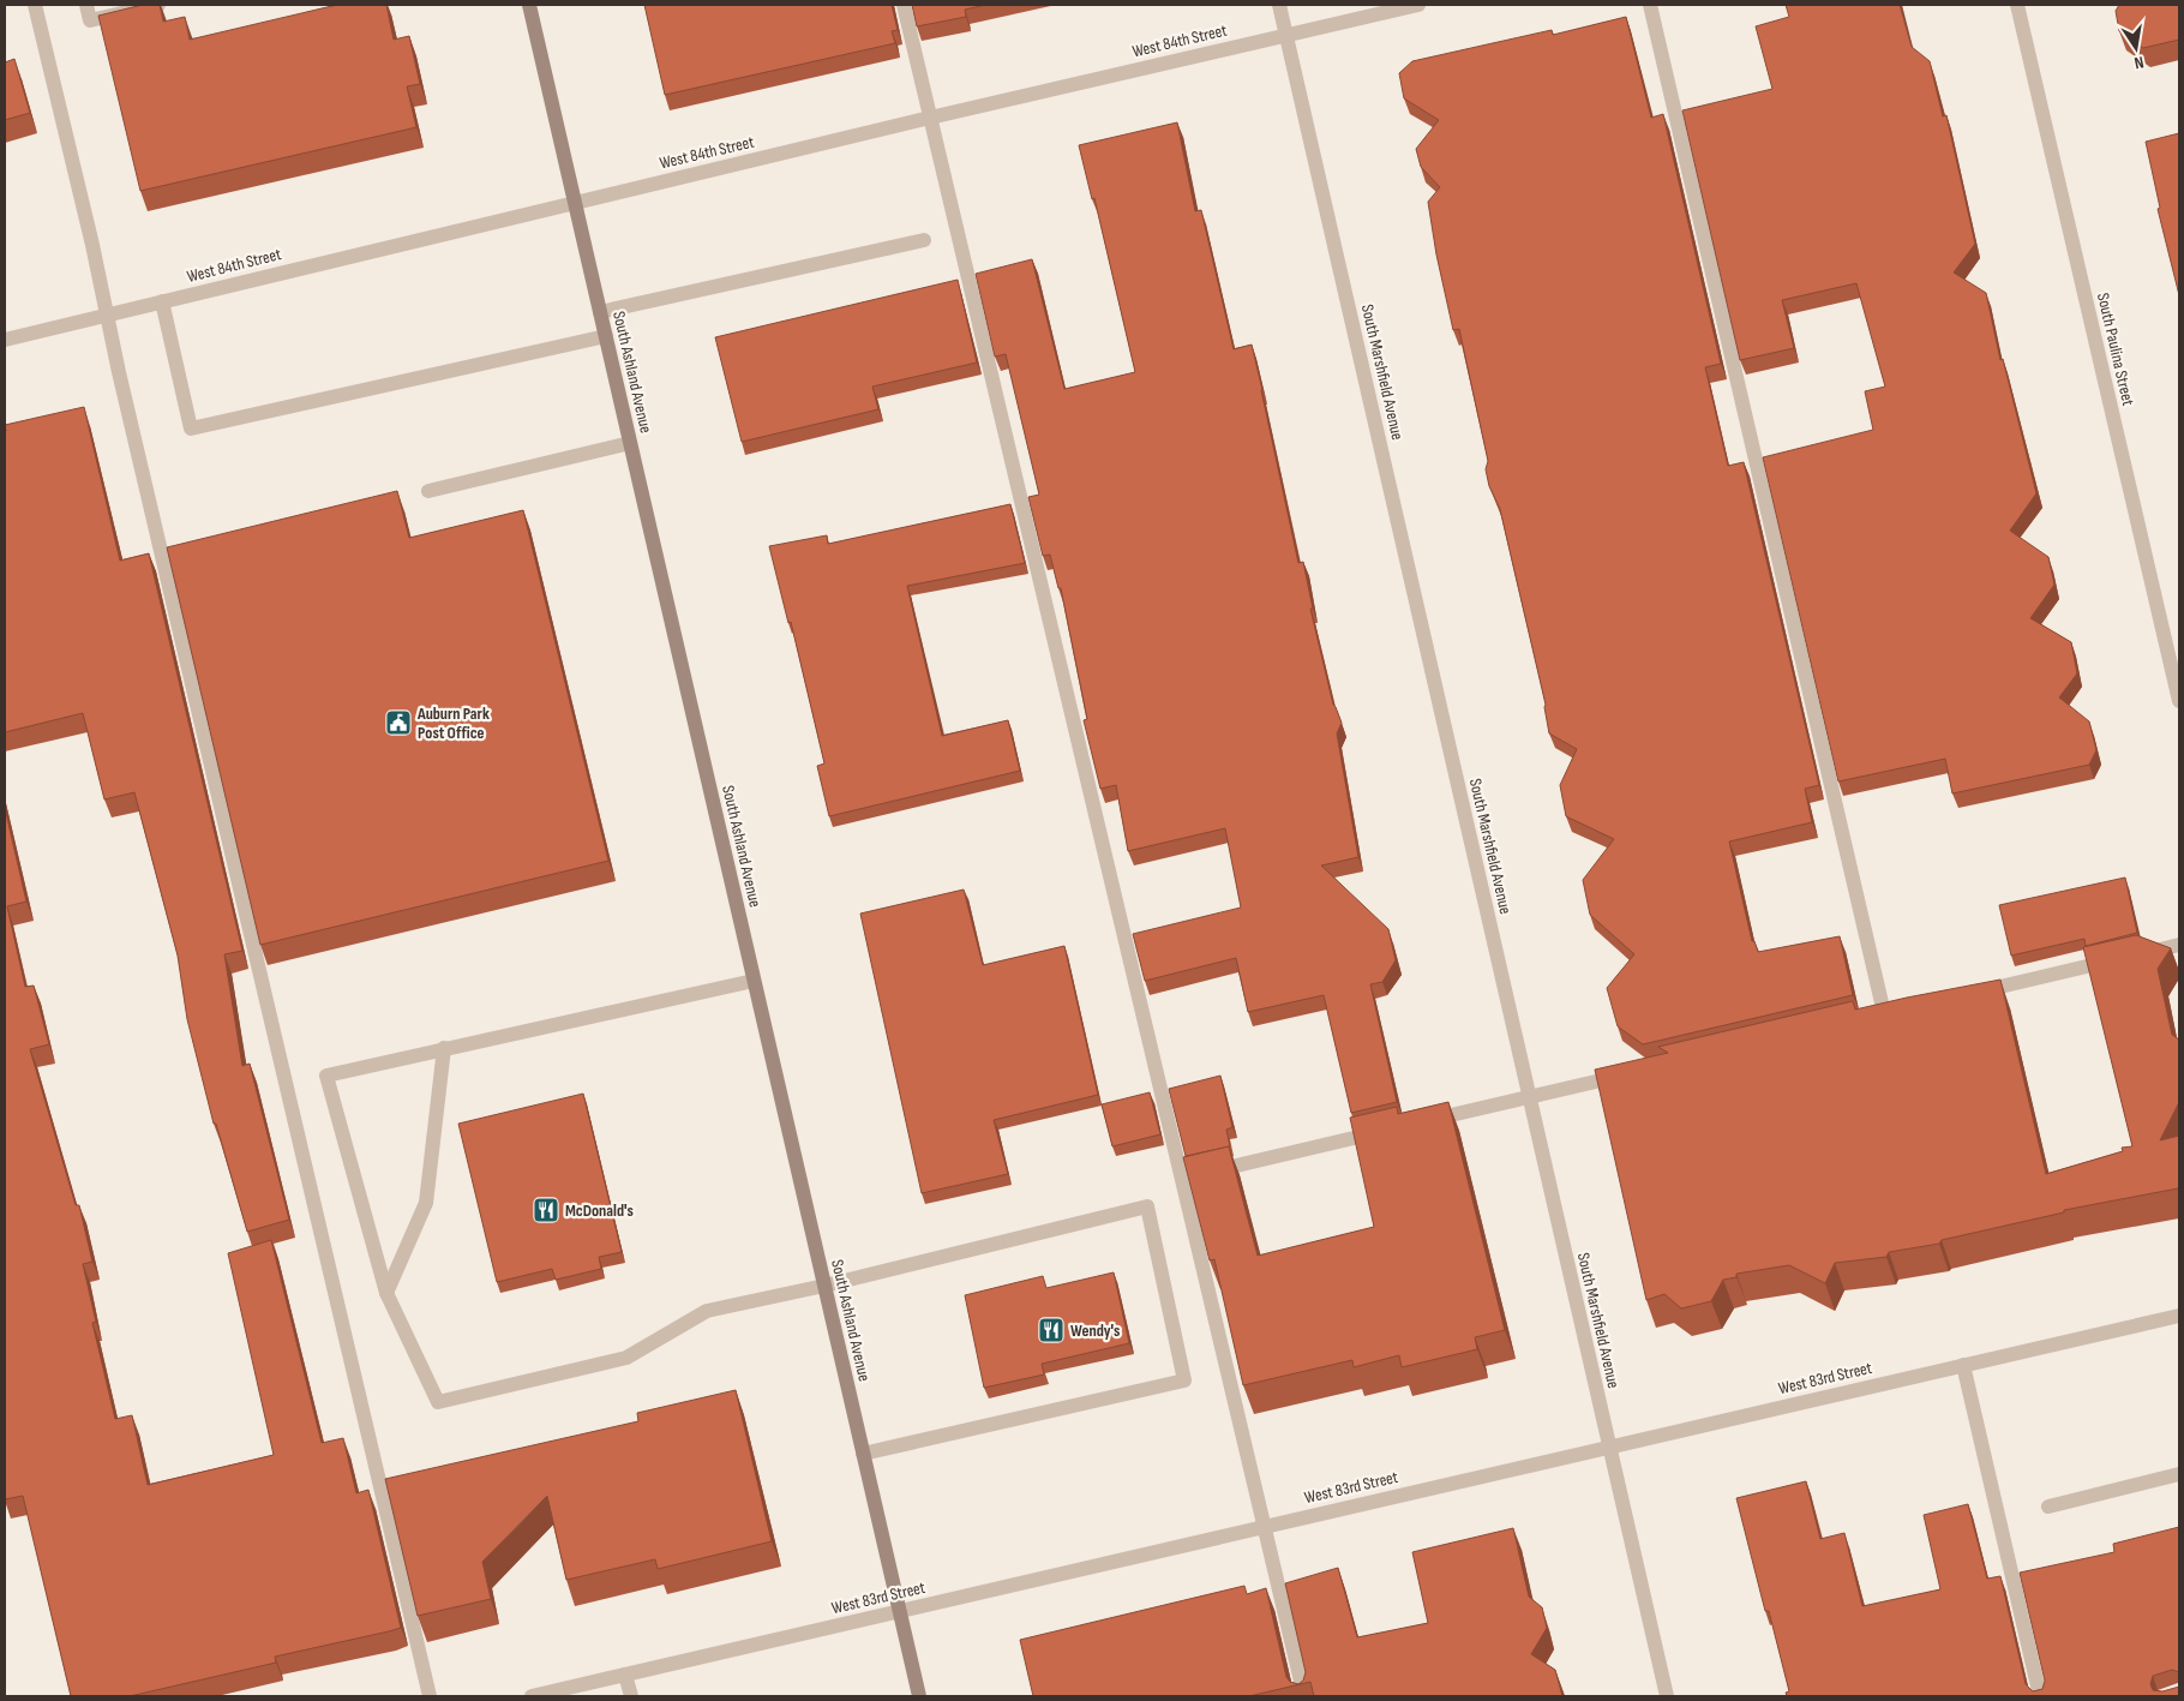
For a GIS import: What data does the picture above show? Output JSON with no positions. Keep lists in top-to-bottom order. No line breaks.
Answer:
{"streets":{"main road":["South Ashland Avenue"],"street":["West 84th Street","South Paulina Street","South Marshfield Avenue","West 83rd Street"]},"crossings":[["West 84th Street","South Ashland Avenue"],["West 84th Street","South Marshfield Avenue"],["South Ashland Avenue","West 83rd Street"],["South Marshfield Avenue","West 83rd Street"]],"places":{"public building":["Auburn Park Post Office"],"restaurant":["McDonald's","Wendy's"]},"north":"bottom"}
